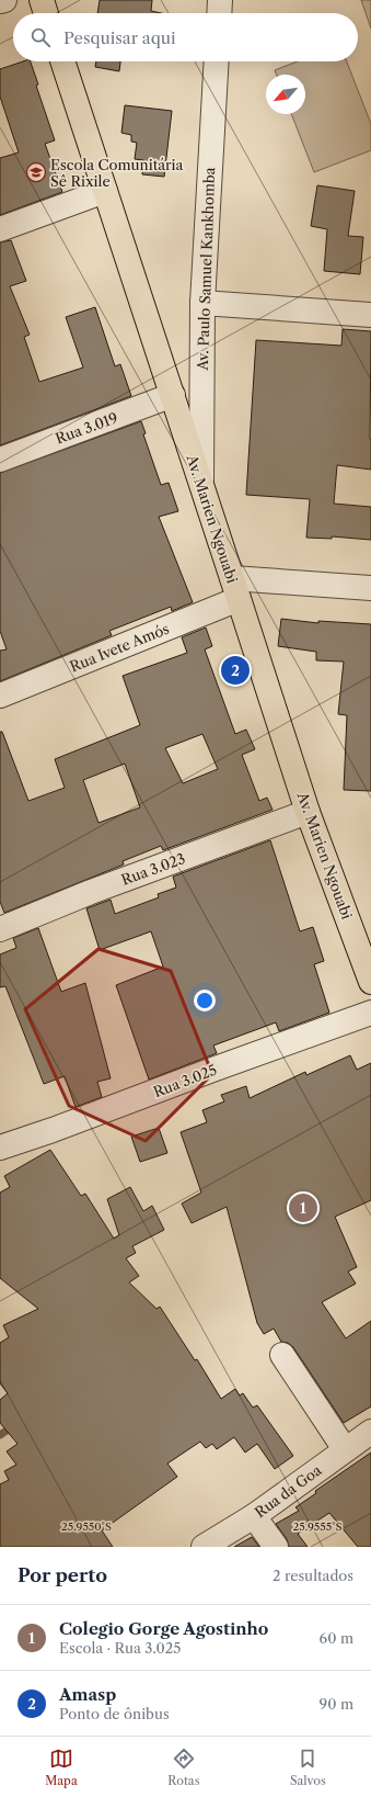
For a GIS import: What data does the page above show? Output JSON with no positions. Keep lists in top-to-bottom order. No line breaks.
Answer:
{"streets":{"main road":["Av. Marien Ngouabi"],"street":["Av. Paulo Samuel Kankhomba","Rua 3.019","Rua Ivete Amós","Rua 3.023","Rua 3.025","Rua da Goa"]},"crossings":[["Av. Paulo Samuel Kankhomba","Av. Marien Ngouabi"],["Rua 3.019","Av. Marien Ngouabi"],["Av. Marien Ngouabi","Rua Ivete Amós"],["Av. Marien Ngouabi","Rua 3.023"]],"places":{"school or university":["Escola Comunitária Sê Rixile"]},"north":"bottom left","page":{"search":"Pesquisar aqui","pins":["2","1"],"heading":["Por perto","2 resultados"],"list":[{"mark":"1","name":"Colegio Gorge Agostinho","note":"Escola · Rua 3.025","value":"60 m"},{"mark":"2","name":"Amasp","note":"Ponto de ônibus","value":"90 m"}],"nav":["Mapa","Rotas","Salvos"]},"coordinates":["25.9550°S","25.9555°S"]}
